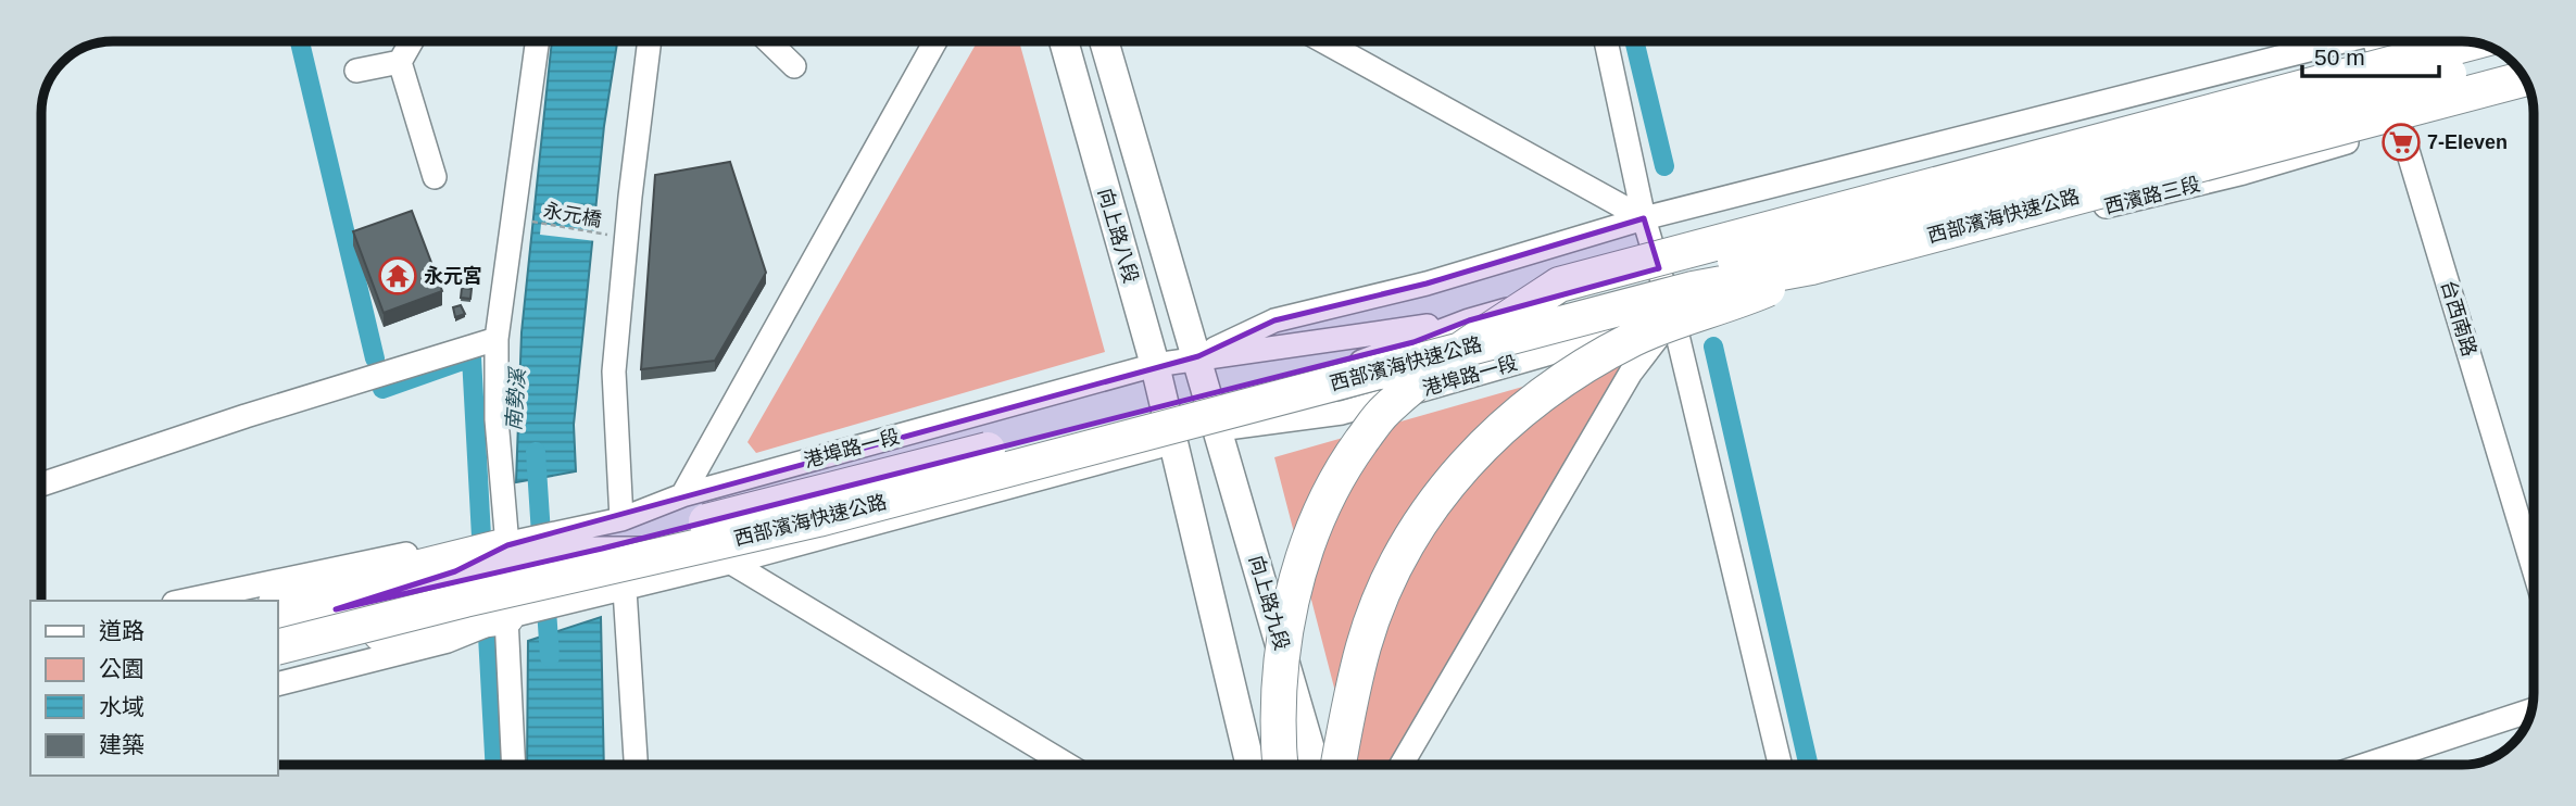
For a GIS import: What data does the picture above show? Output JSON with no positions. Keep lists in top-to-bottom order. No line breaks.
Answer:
{"streets":{"highway":["西部濱海快速公路"],"main road":["向上路八段","向上路九段"],"street":["西濱路三段","台西南路","港埠路一段"],"path":["永元橋"]},"crossings":[["西濱路三段","台西南路"],["西濱路三段","港埠路一段"],["向上路八段","港埠路一段"],["港埠路一段","向上路九段"]],"water":["南勢溪"],"places":{"supermarket":["7-Eleven"],"temple":["永元宮"]},"legend":["道路","公園","水域","建築"],"scale_bar":"50 m"}
